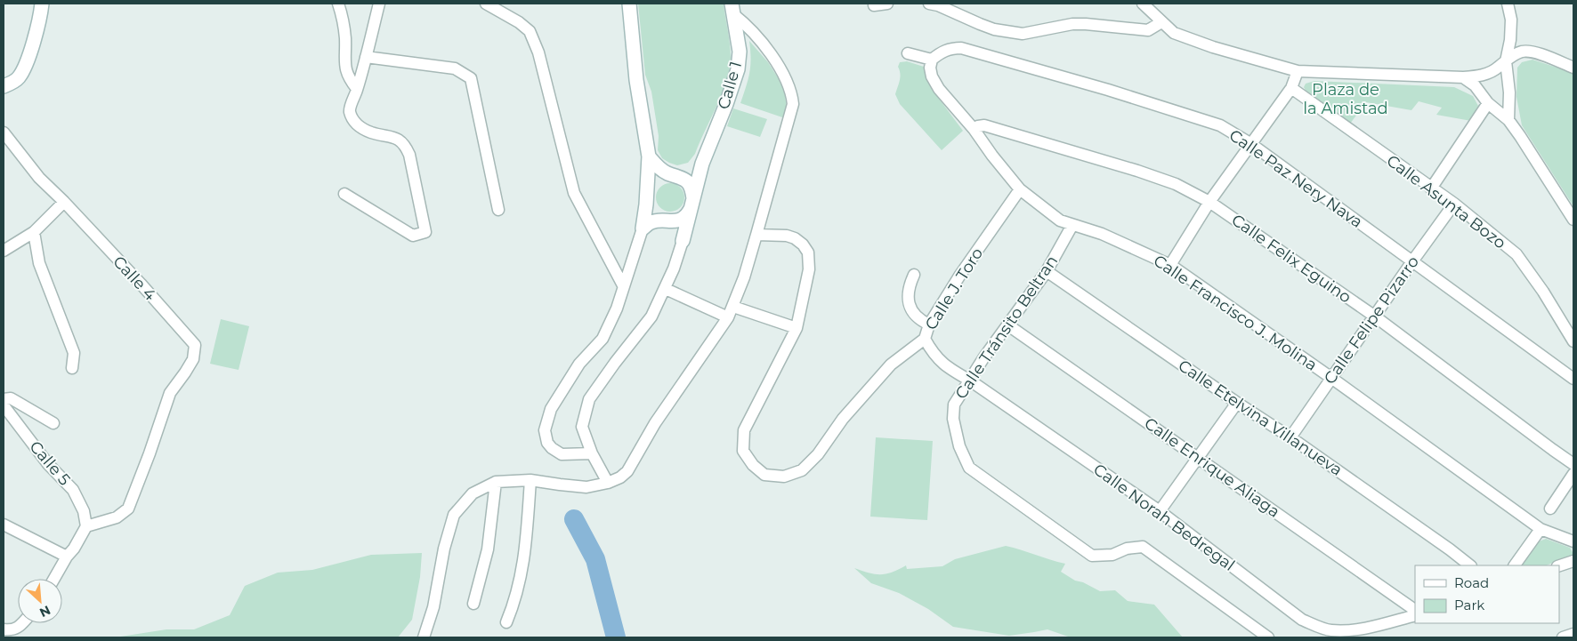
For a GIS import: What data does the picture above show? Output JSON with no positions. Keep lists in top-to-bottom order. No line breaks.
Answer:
{"streets":{"main road":["Calle 1"],"street":["Calle Paz Nery Nava","Calle Asunta Bozo","Calle Felix Eguino","Calle 4","Calle J. Toro","Calle Francisco J. Molina","Calle Felipe Pizarro","Calle Tránsito Beltran","Calle Etelvina Villanueva","Calle 5","Calle Enrique Aliaga","Calle Norah Bedregal"]},"crossings":[["Calle Paz Nery Nava","Calle Francisco J. Molina"],["Calle Paz Nery Nava","Calle Felipe Pizarro"],["Calle Asunta Bozo","Calle Felipe Pizarro"],["Calle Felix Eguino","Calle Francisco J. Molina"],["Calle Felix Eguino","Calle Felipe Pizarro"],["Calle 4","Calle 5"],["Calle J. Toro","Calle Francisco J. Molina"],["Calle J. Toro","Calle Tránsito Beltran"],["Calle J. Toro","Calle Norah Bedregal"],["Calle Francisco J. Molina","Calle Felipe Pizarro"],["Calle Francisco J. Molina","Calle Tránsito Beltran"],["Calle Felipe Pizarro","Calle Etelvina Villanueva"],["Calle Tránsito Beltran","Calle Etelvina Villanueva"],["Calle Tránsito Beltran","Calle Enrique Aliaga"],["Calle Tránsito Beltran","Calle Norah Bedregal"]],"parks":["Plaza de la Amistad"],"legend":["Road","Park"],"north":"bottom right"}
